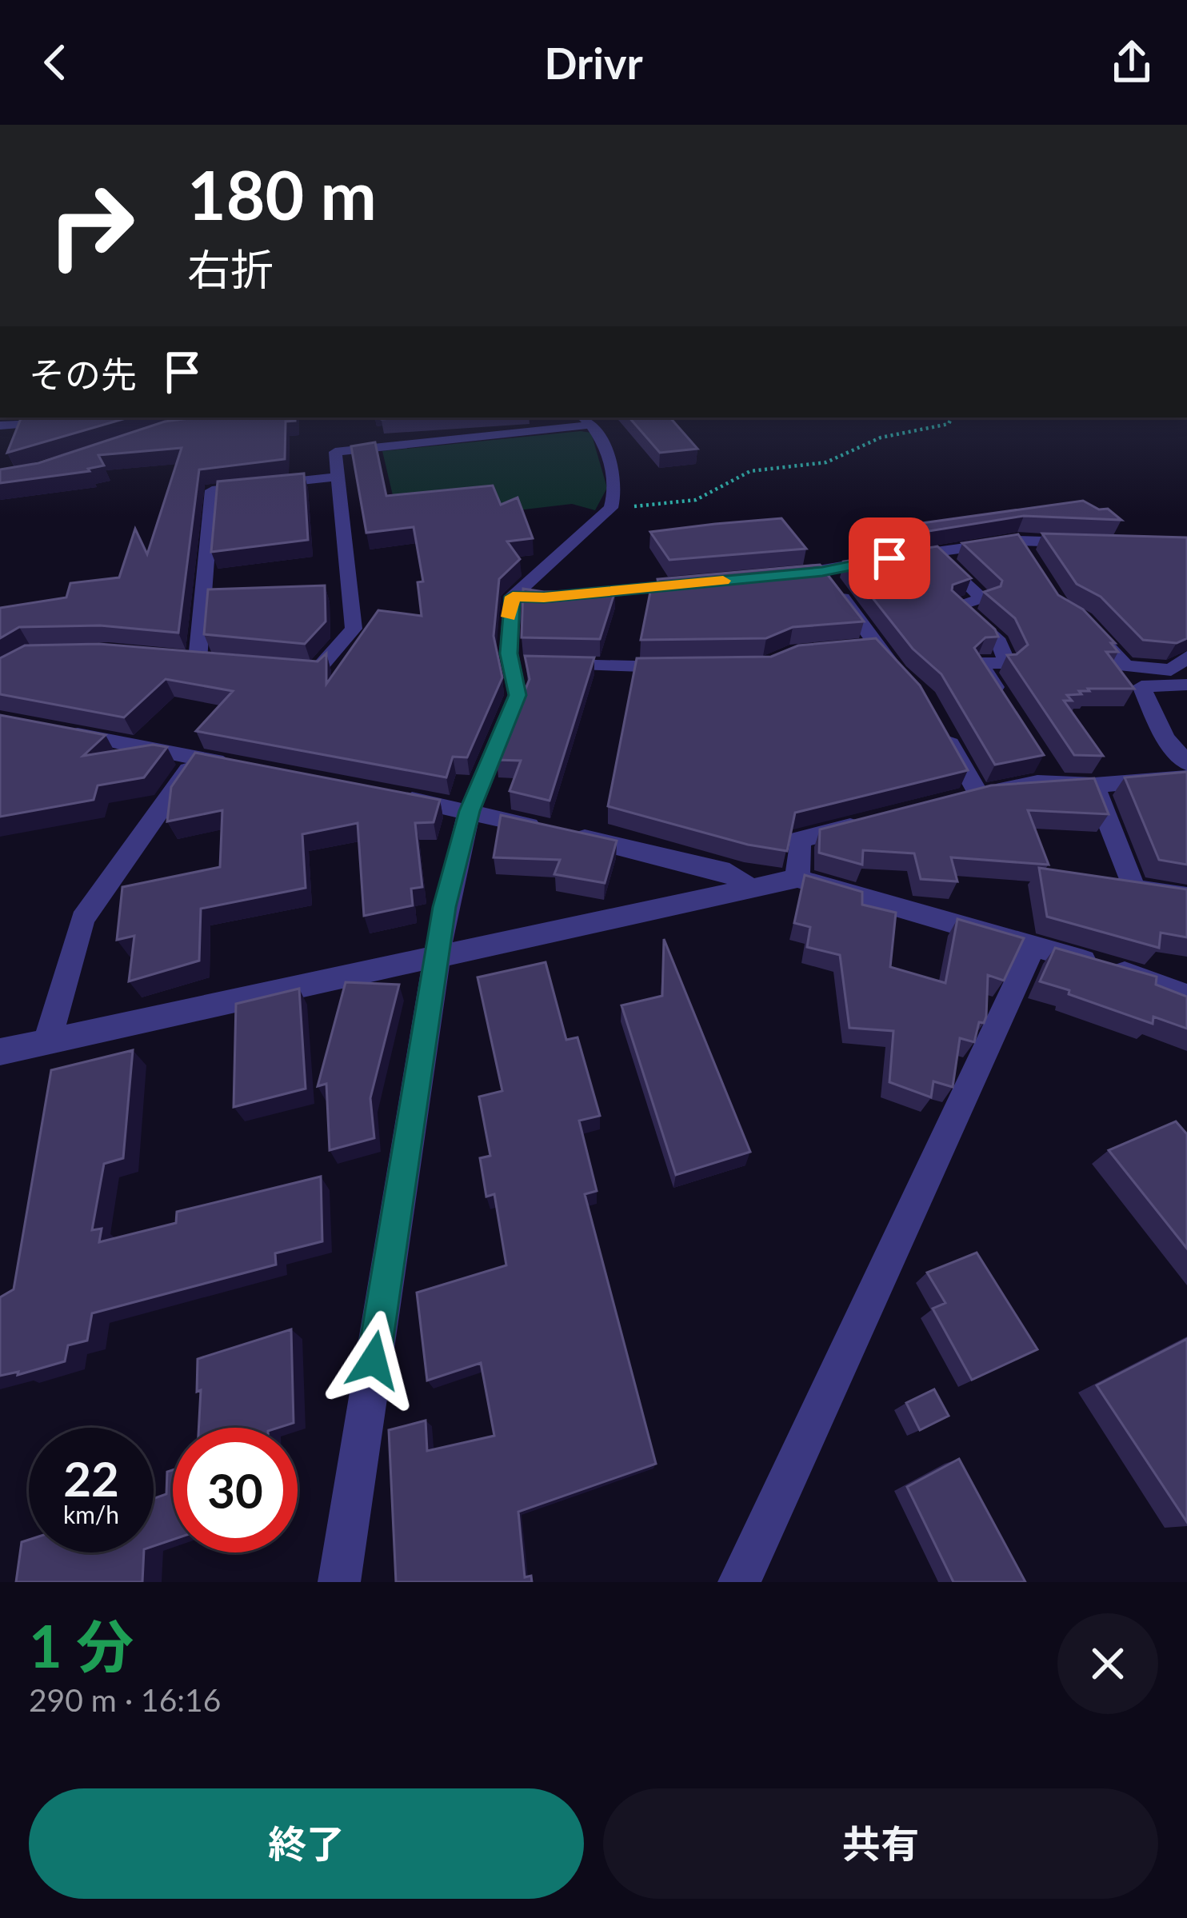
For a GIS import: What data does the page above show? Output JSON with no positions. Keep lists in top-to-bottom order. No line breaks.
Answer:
{"page":{"header":"Drivr","turn":["180 m","右折"],"then":"その先","speed":"22 km/h","limit":"30","heading":["1 分","290 m · 16:16"],"buttons":["終了","共有"]}}
